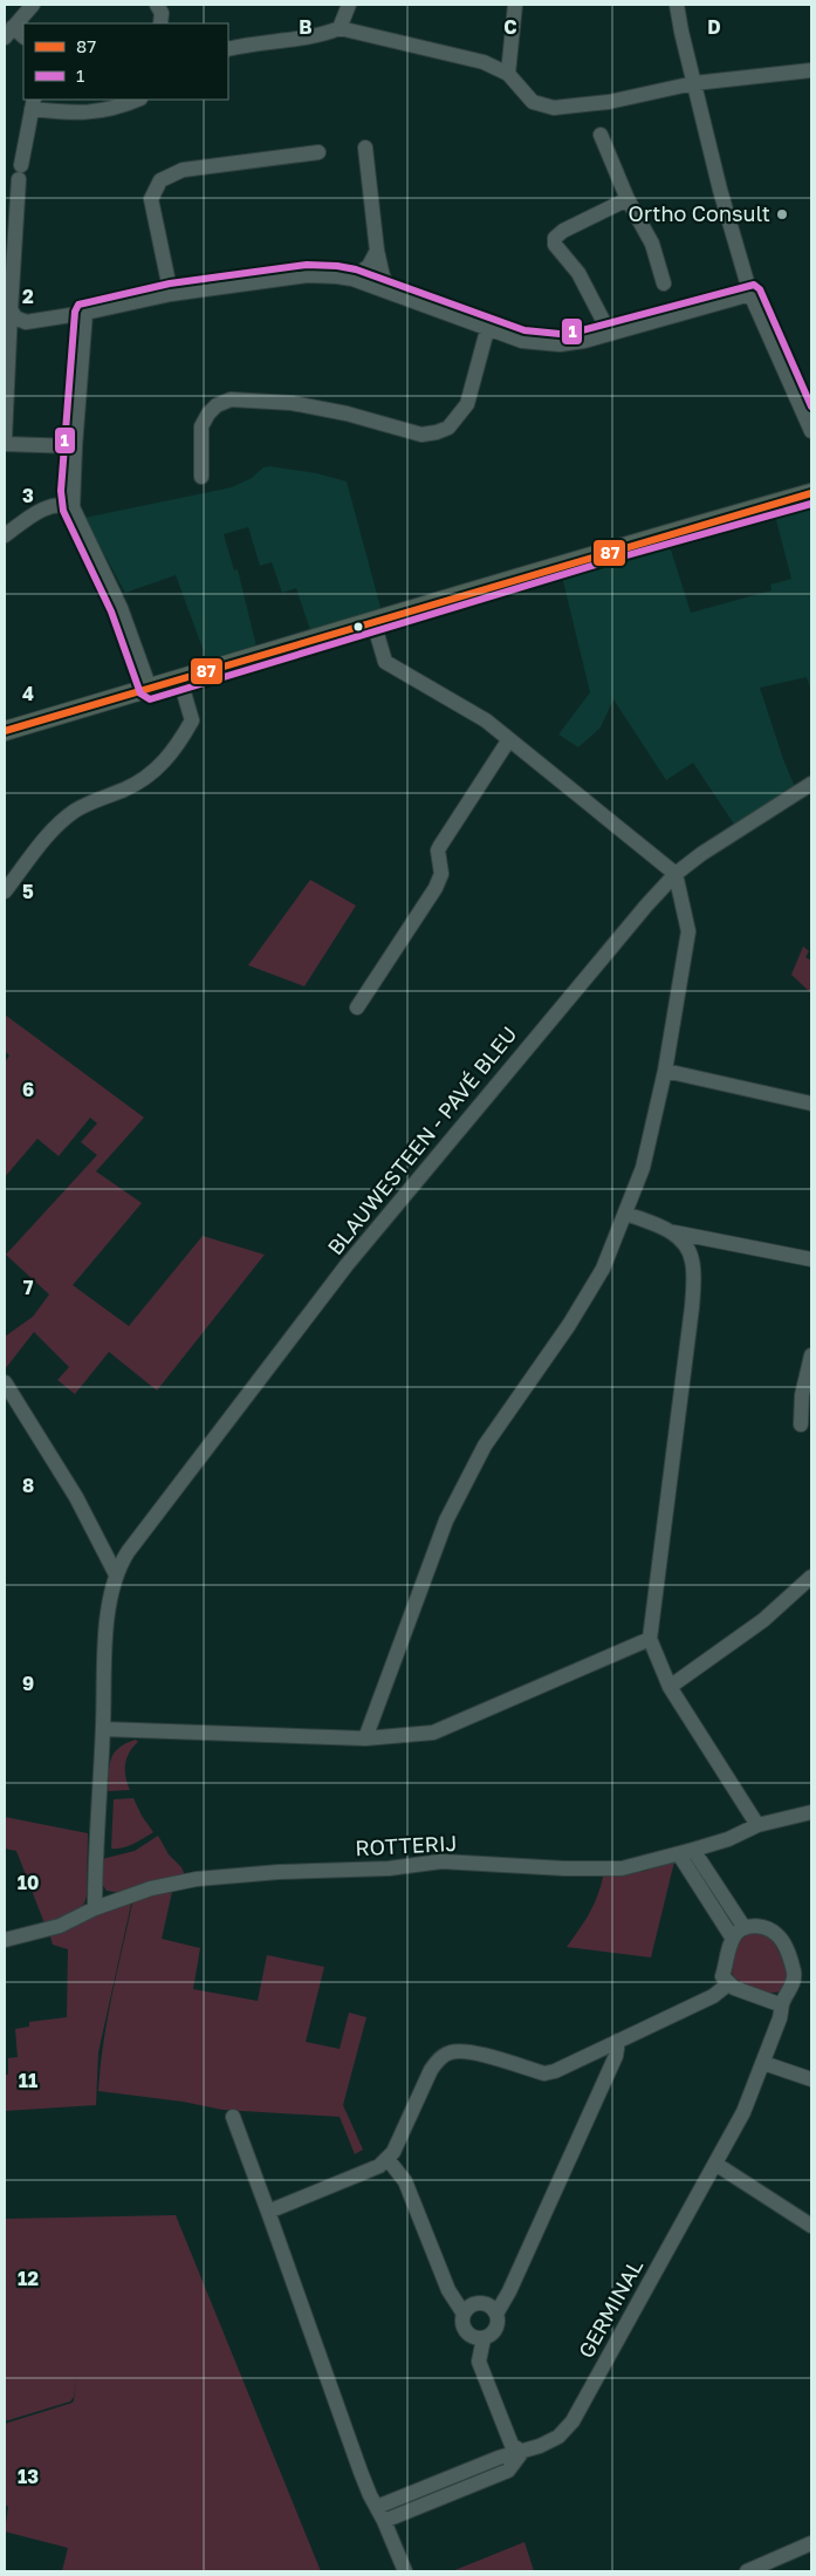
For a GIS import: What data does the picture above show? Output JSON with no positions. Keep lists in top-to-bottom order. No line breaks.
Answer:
{"streets":{"street":["BLAUWESTEEN - PAVÉ BLEU","ROTTERIJ","GERMINAL"]},"crossings":[["BLAUWESTEEN - PAVÉ BLEU","ROTTERIJ"]],"places":["Ortho Consult"],"lines":["transit line 1","transit line 87"],"legend":["87","1"],"grid":{"columns":["B","C","D"],"rows":["2","3","4","5","6","7","8","9","10","11","12","13"]}}
